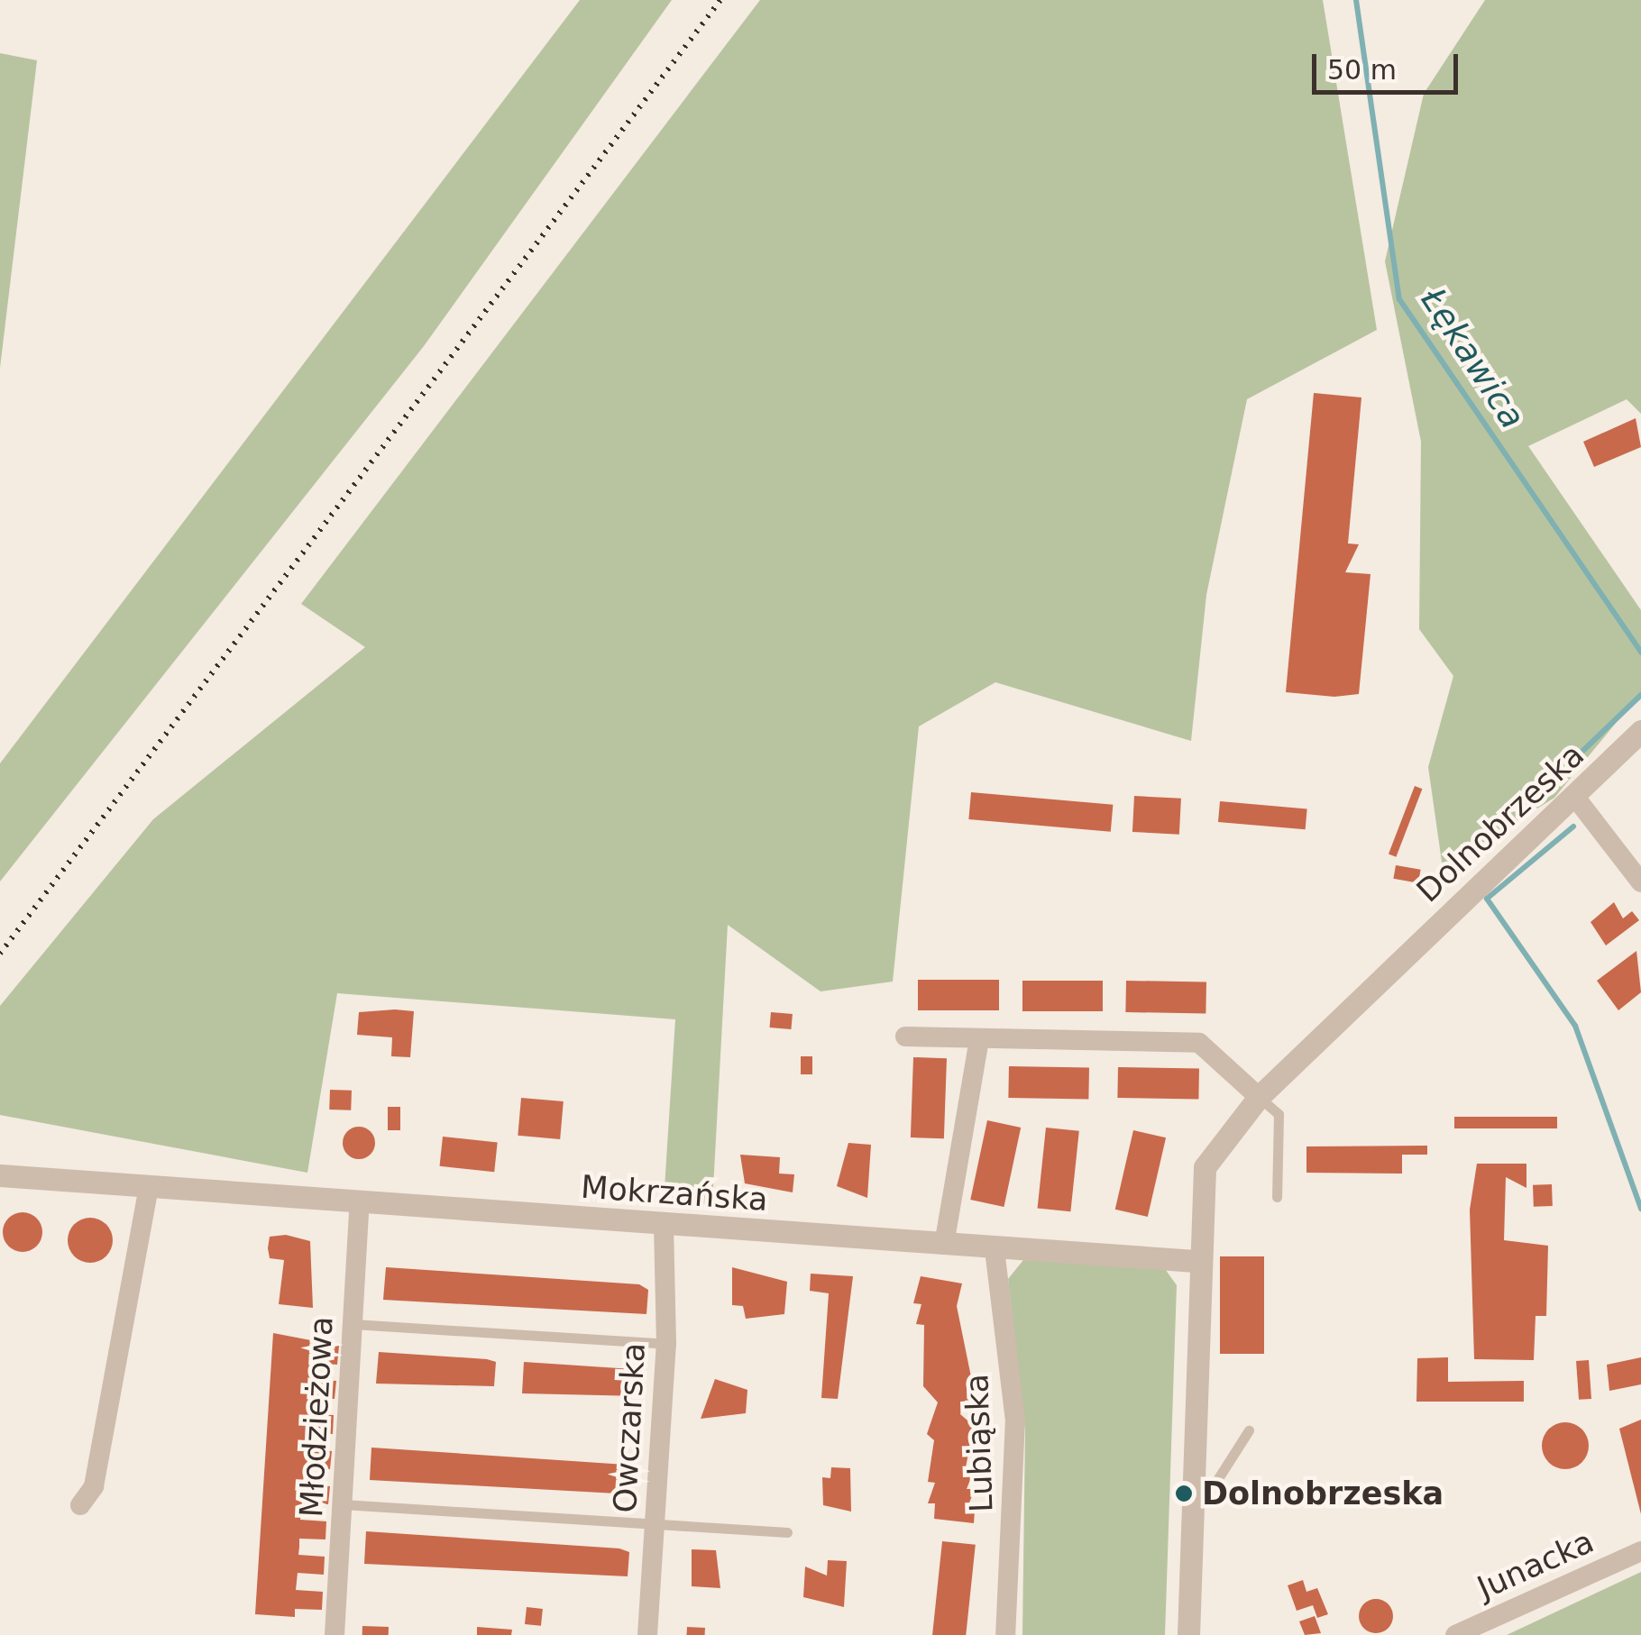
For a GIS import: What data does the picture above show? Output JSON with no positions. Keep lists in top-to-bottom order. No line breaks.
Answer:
{"streets":{"street":["Dolnobrzeska","Mokrzańska","Młodzieżowa","Owczarska","Lubiąska","Junacka"]},"crossings":[["Dolnobrzeska","Mokrzańska"],["Mokrzańska","Młodzieżowa"],["Mokrzańska","Owczarska"],["Mokrzańska","Lubiąska"]],"water":["Łękawica"],"places":["Dolnobrzeska"],"scale_bar":"50 m"}
